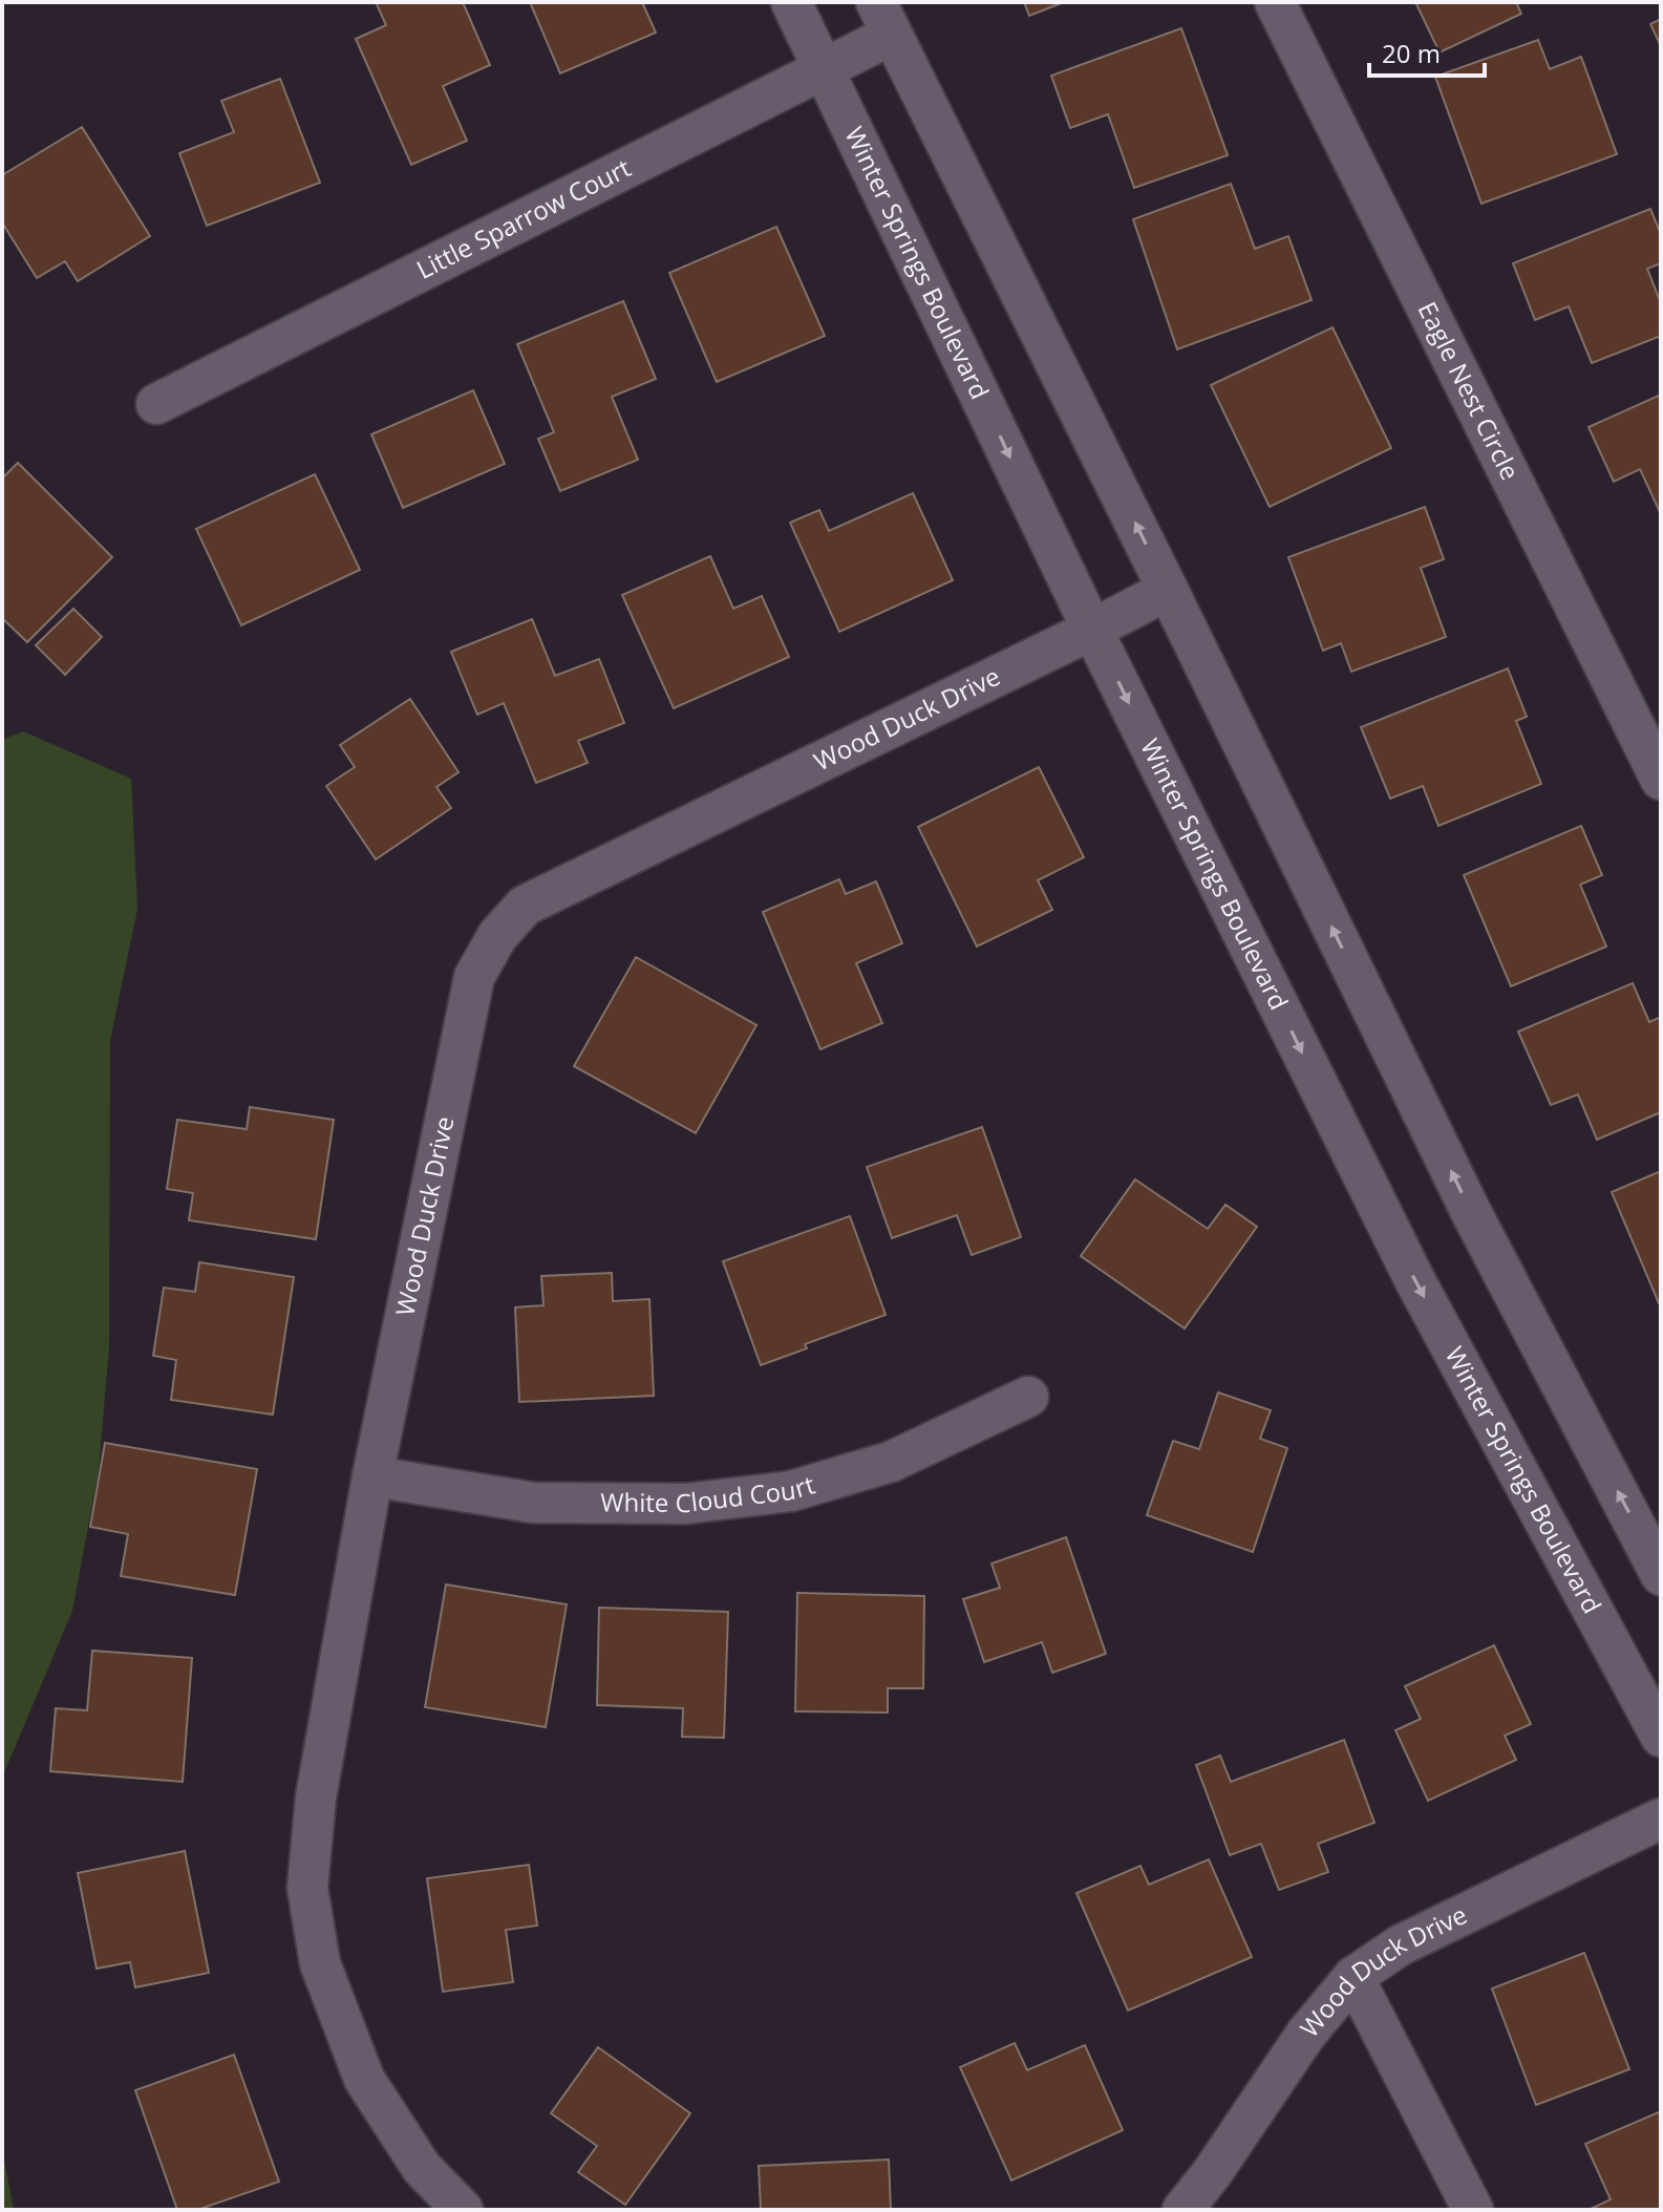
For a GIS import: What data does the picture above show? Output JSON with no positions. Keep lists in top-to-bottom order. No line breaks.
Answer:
{"streets":{"street":["Little Sparrow Court","Winter Springs Boulevard","Eagle Nest Circle","Wood Duck Drive","White Cloud Court"]},"crossings":[["Little Sparrow Court","Winter Springs Boulevard"],["Winter Springs Boulevard","Wood Duck Drive"],["Wood Duck Drive","White Cloud Court"]],"scale_bar":"20 m"}
